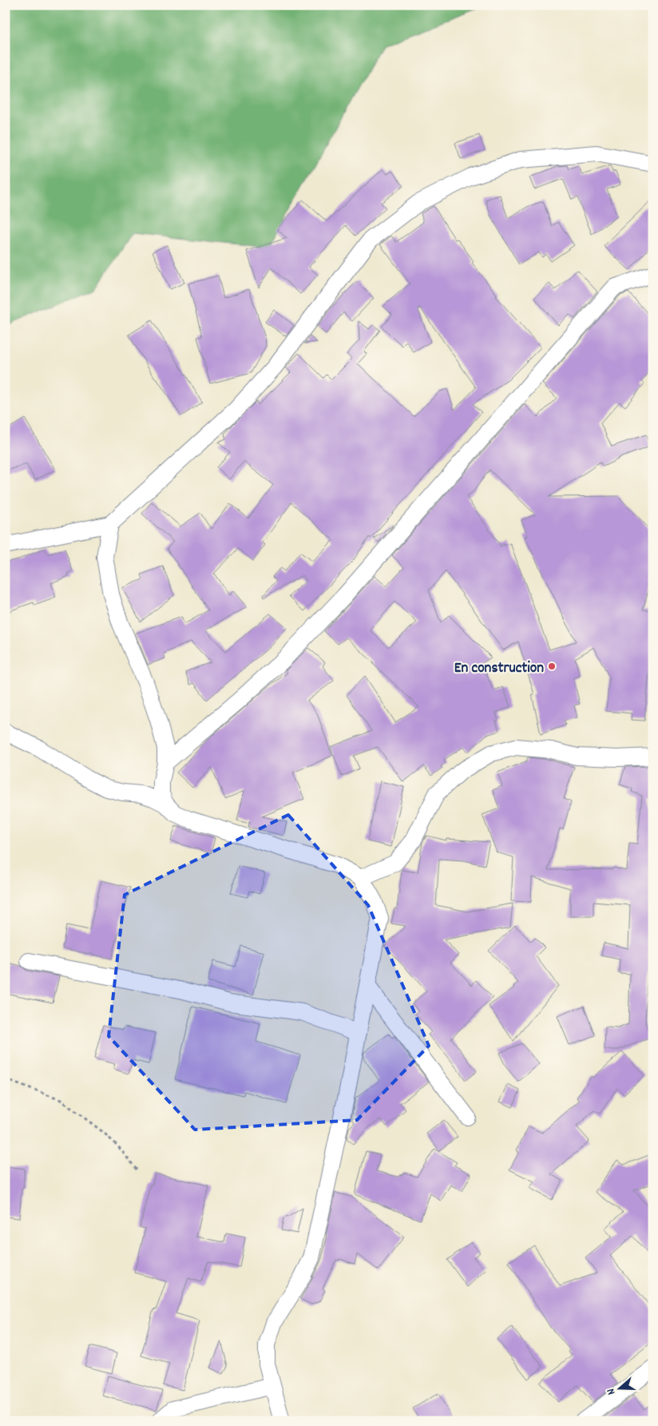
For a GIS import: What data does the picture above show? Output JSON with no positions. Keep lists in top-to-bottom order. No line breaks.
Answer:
{"places":["En construction"],"north":"left"}
